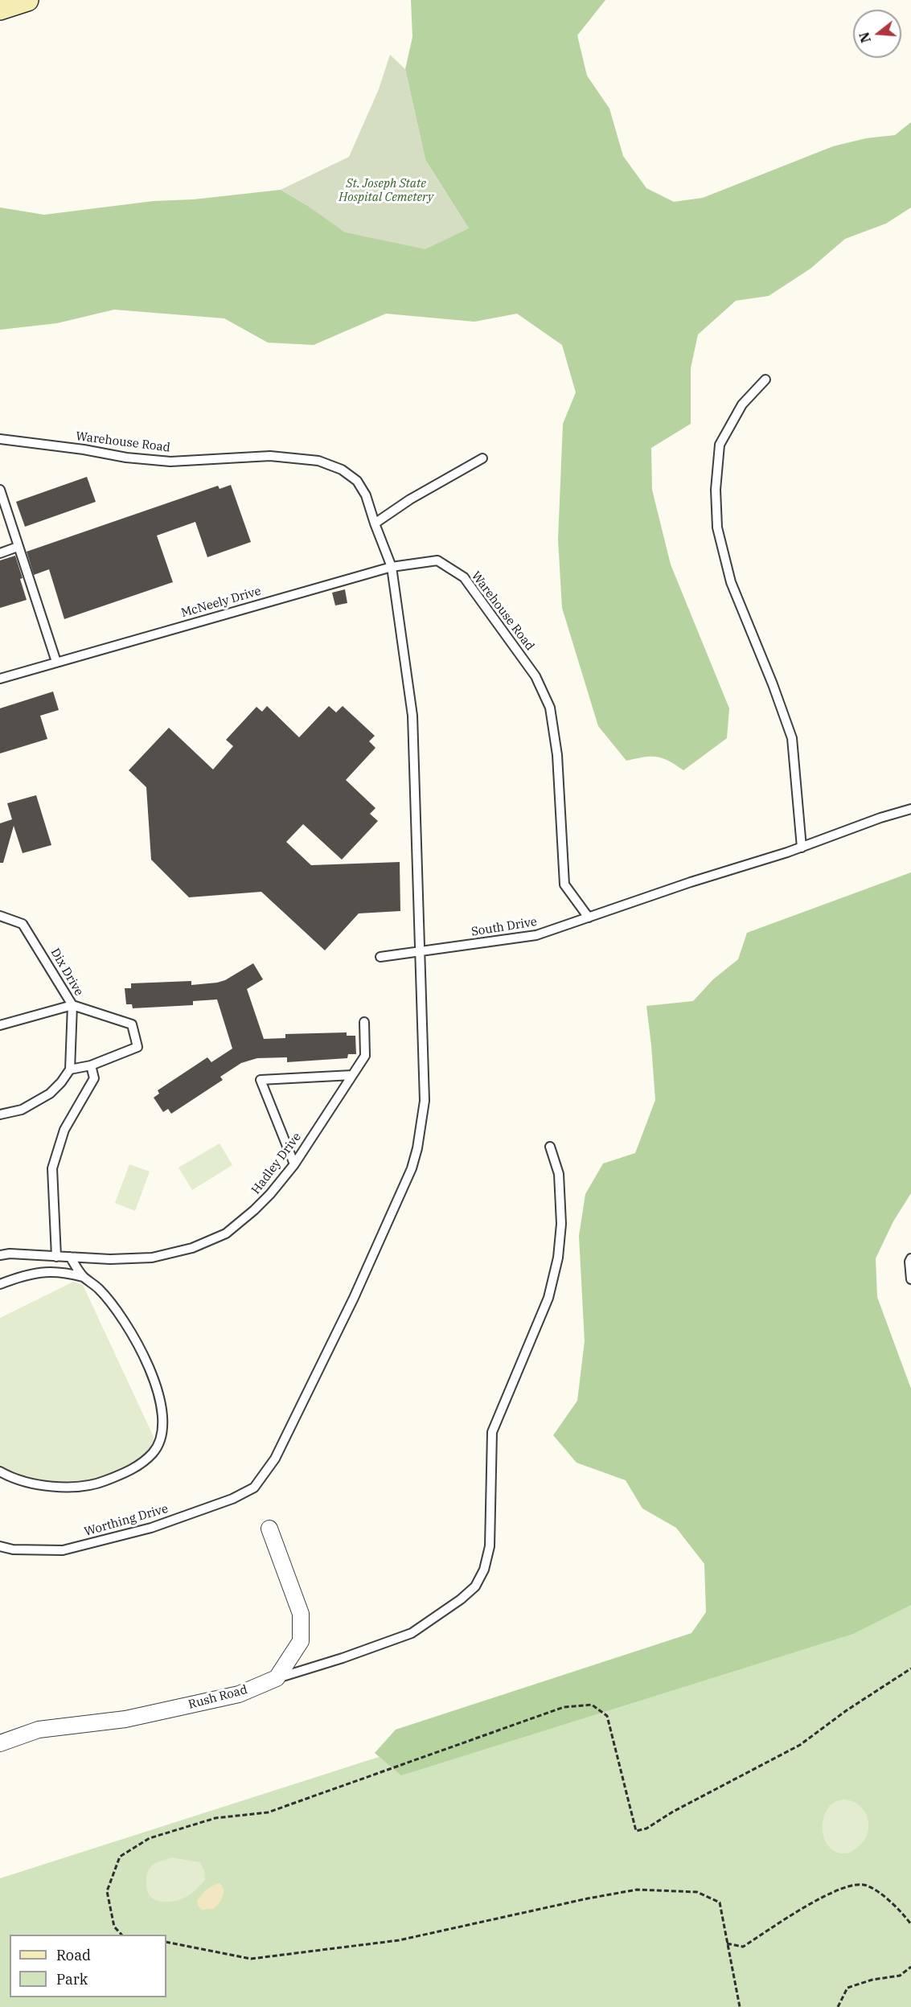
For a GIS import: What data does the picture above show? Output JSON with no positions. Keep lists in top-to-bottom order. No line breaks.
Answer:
{"streets":{"street":["Rush Road"],"lane":["Warehouse Road","McNeely Drive","South Drive","Dix Drive","Hadley Drive","Worthing Drive"]},"crossings":[["Warehouse Road","McNeely Drive"],["Warehouse Road","South Drive"],["South Drive","Worthing Drive"]],"parks":["St. Joseph State Hospital Cemetery"],"legend":["Road","Park"],"north":"left"}
